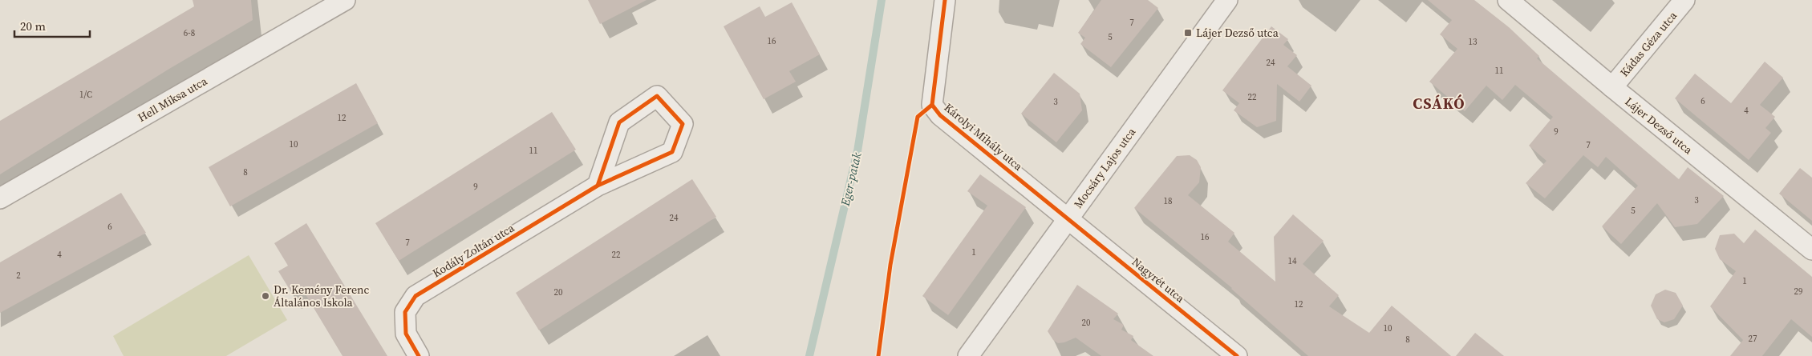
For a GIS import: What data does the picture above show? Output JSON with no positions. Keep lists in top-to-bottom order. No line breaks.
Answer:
{"streets":{"street":["Kádas Géza utca","Hell Miksa utca","Lájer Dezső utca","Károlyi Mihály utca","Mocsáry Lajos utca","Kodály Zoltán utca","Nagyrét utca"]},"crossings":[["Kádas Géza utca","Lájer Dezső utca"],["Károlyi Mihály utca","Mocsáry Lajos utca"],["Károlyi Mihály utca","Nagyrét utca"],["Mocsáry Lajos utca","Nagyrét utca"]],"districts":["CSÁKÓ"],"water":["Eger-patak"],"places":{"transit":["Lájer Dezső utca"],"other":["Dr. Kemény Ferenc Általános Iskola"]},"house_numbers":["7","6-8","5","16","13","24","11","1/C","22","6","3","4","12","9","10","7","11","8","9","3","18","5","24","6","16","7","1","4","22","14","2","1","29","20","12","20","10","27","8"],"scale_bar":"20 m"}
